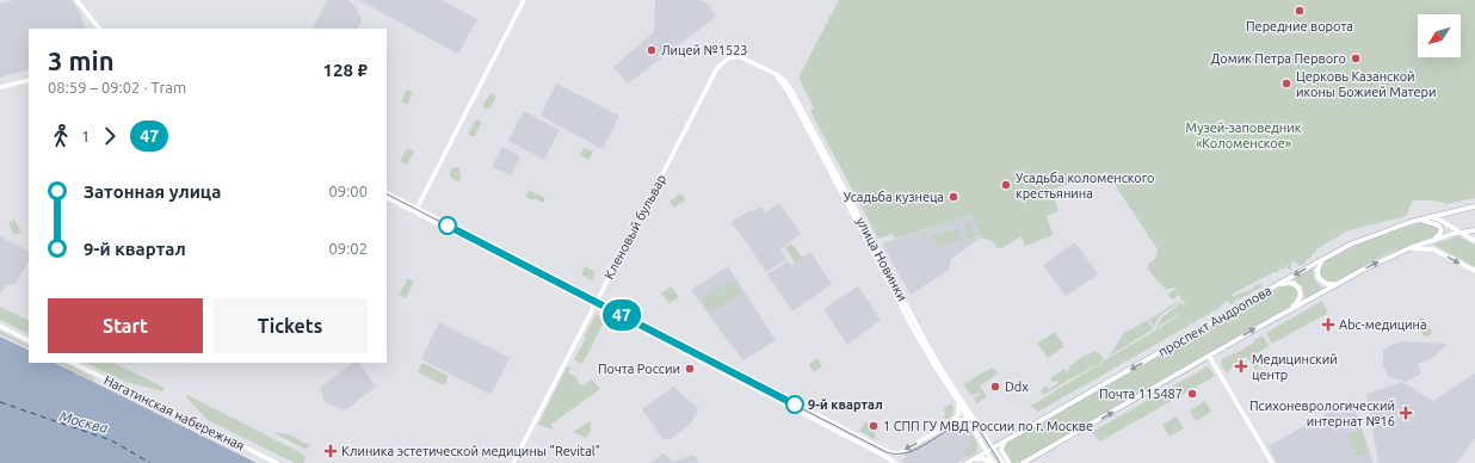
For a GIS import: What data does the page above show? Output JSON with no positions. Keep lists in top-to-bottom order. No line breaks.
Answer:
{"streets":{"main road":["проспект Андропова"],"street":["Кленовый бульвар","улица Новинки","Нагатинская набережная"]},"crossings":[["Кленовый бульвар","улица Новинки"],["улица Новинки","проспект Андропова"]],"water":["Москва"],"parks":["Музей-заповедник «Коломенское»"],"places":{"other":["Передние ворота","Лицей №1523","Домик Петра Первого","Церковь Казанской иконы Божией Матери","Усадьба коломенского крестьянина","Усадьба кузнеца","Почта России","Ddx","Почта 115487","9-й квартал","1 СПП ГУ МВД России по г. Москве"],"health":["Abc-медицина","Медицинский центр","Психоневрологический интернат №16","Клиника эстетической медицины \"Revital\""]},"lines":["tram line 47"],"north":"bottom left","page":{"on_map":"47","heading":["3 min","08:59 – 09:02 · Tram","128 ₽"],"legs":["1","47"],"list":[{"name":"Затонная улица","value":"09:00"},{"name":"9-й квартал","value":"09:02"}],"buttons":["Start","Tickets"]}}
